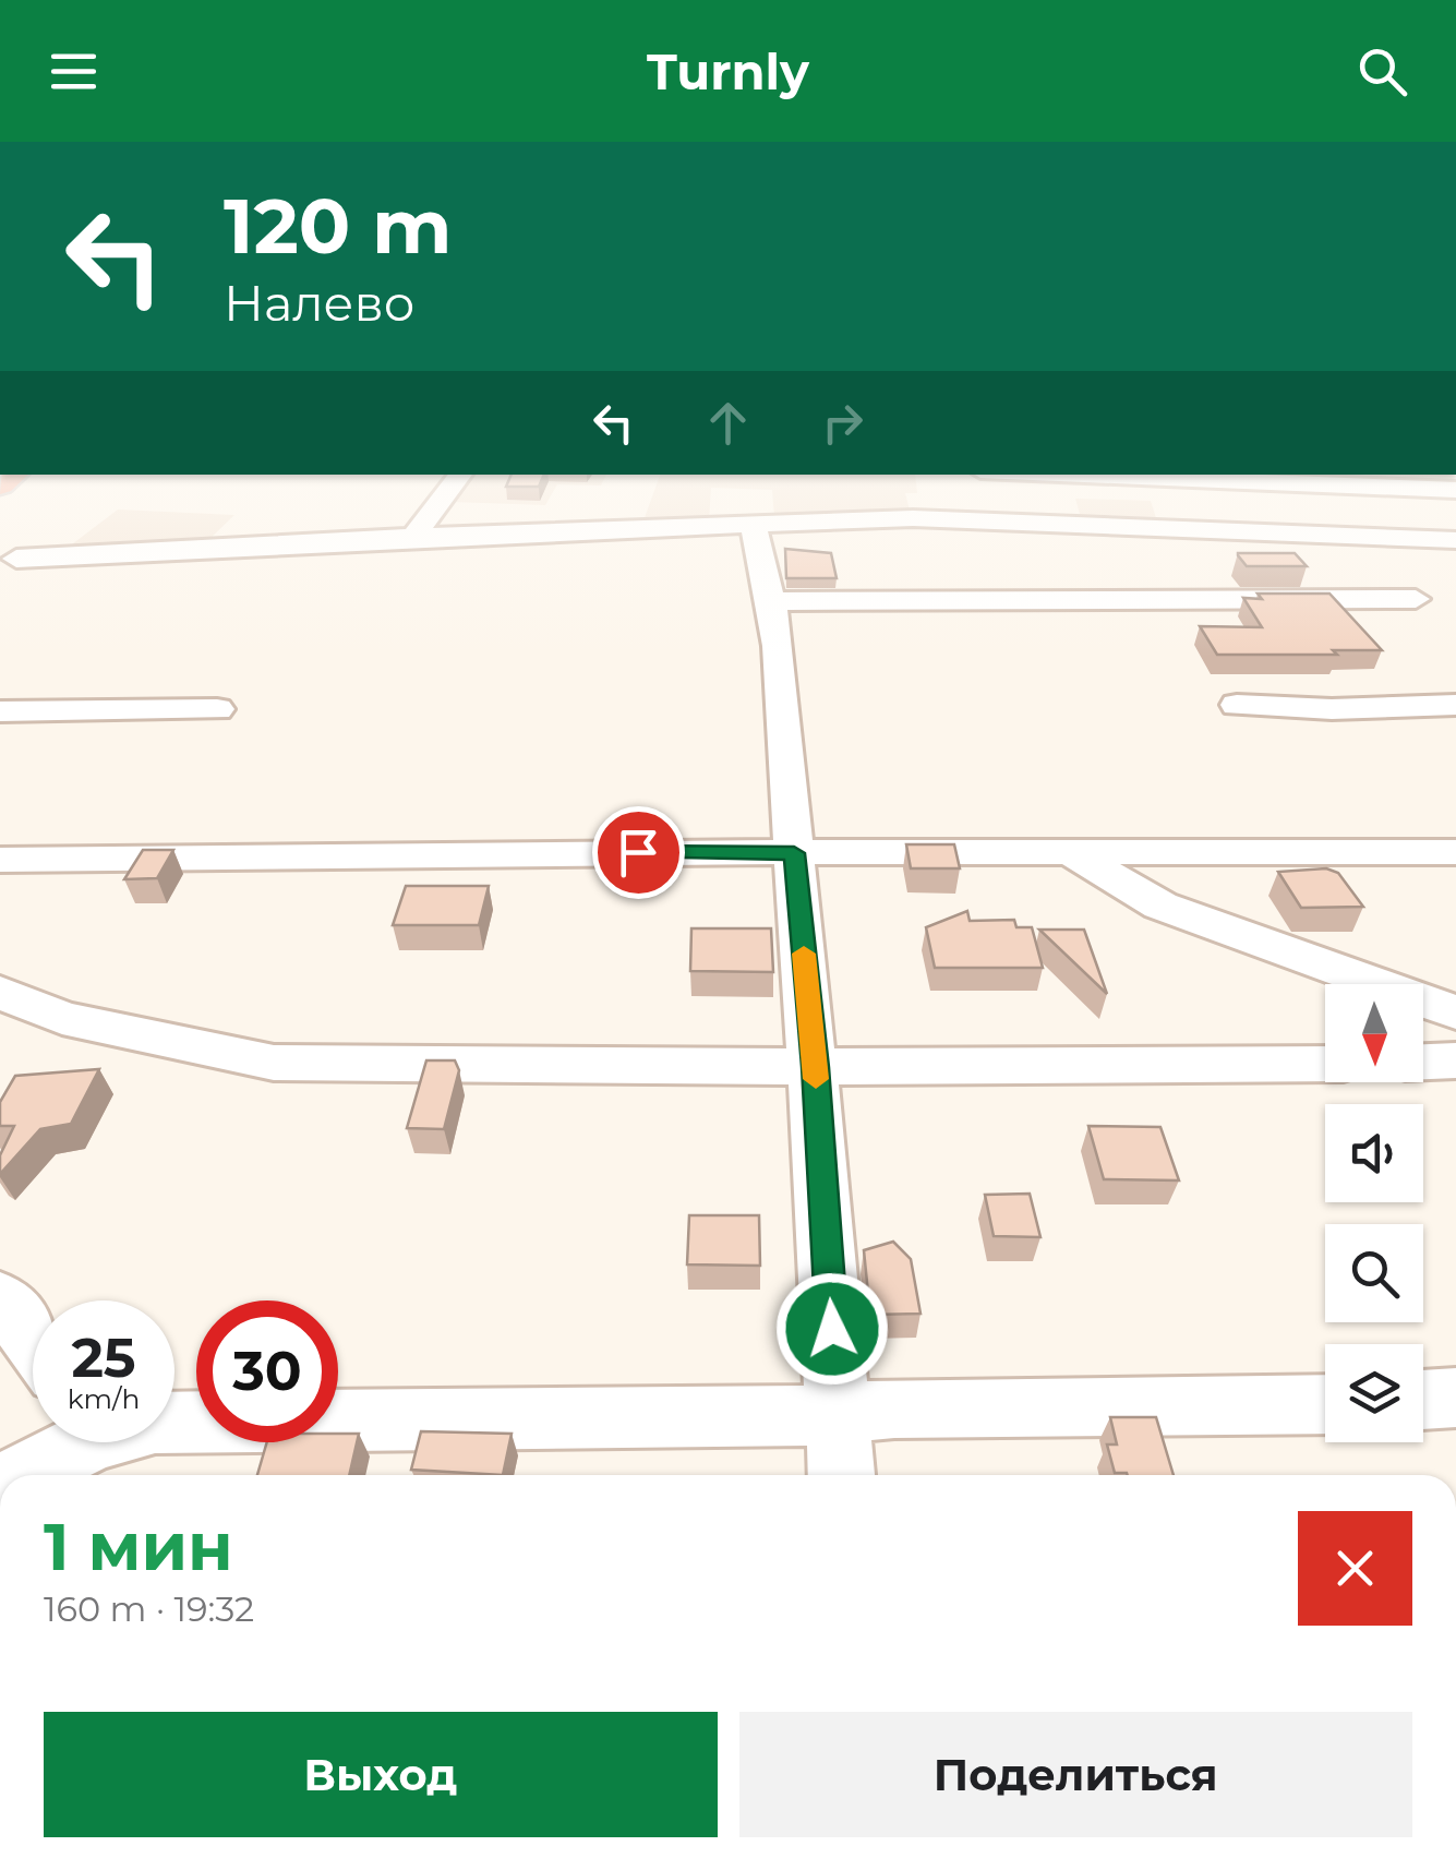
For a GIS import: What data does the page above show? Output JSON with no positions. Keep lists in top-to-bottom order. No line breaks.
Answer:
{"north":"bottom","page":{"header":"Turnly","turn":["120 m","Налево"],"speed":"25 km/h","limit":"30","heading":["1 мин","160 m · 19:32"],"buttons":["Выход","Поделиться"]}}
